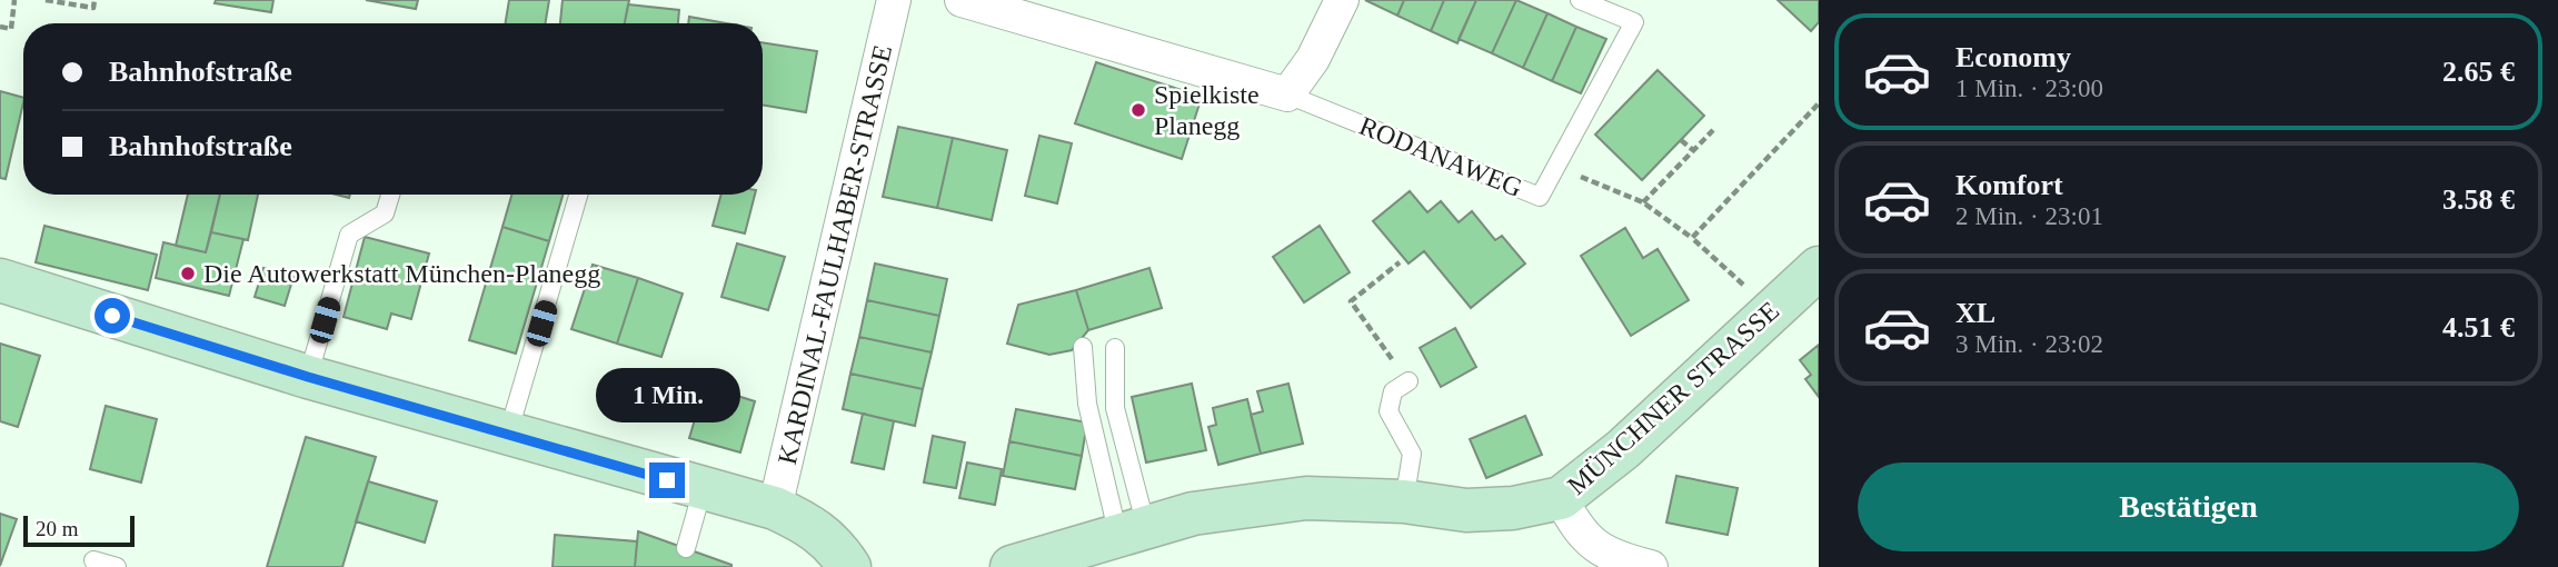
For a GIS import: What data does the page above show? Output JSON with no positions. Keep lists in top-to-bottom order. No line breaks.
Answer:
{"streets":{"street":["KARDINAL-FAULHABER-STRASSE","MÜNCHNER STRASSE"],"lane":["RODANAWEG"]},"places":["Spielkiste Planegg","Die Autowerkstatt München-Planegg"],"scale_bar":"20 m","page":{"list":[{"name":"Economy","note":"1 Min. · 23:00","value":"2.65 €"},{"name":"Komfort","note":"2 Min. · 23:01","value":"3.58 €"},{"name":"XL","note":"3 Min. · 23:02","value":"4.51 €"}],"banner":["Bahnhofstraße","Bahnhofstraße"],"bubble":"1 Min.","buttons":"Bestätigen","scale":"20 m"}}
